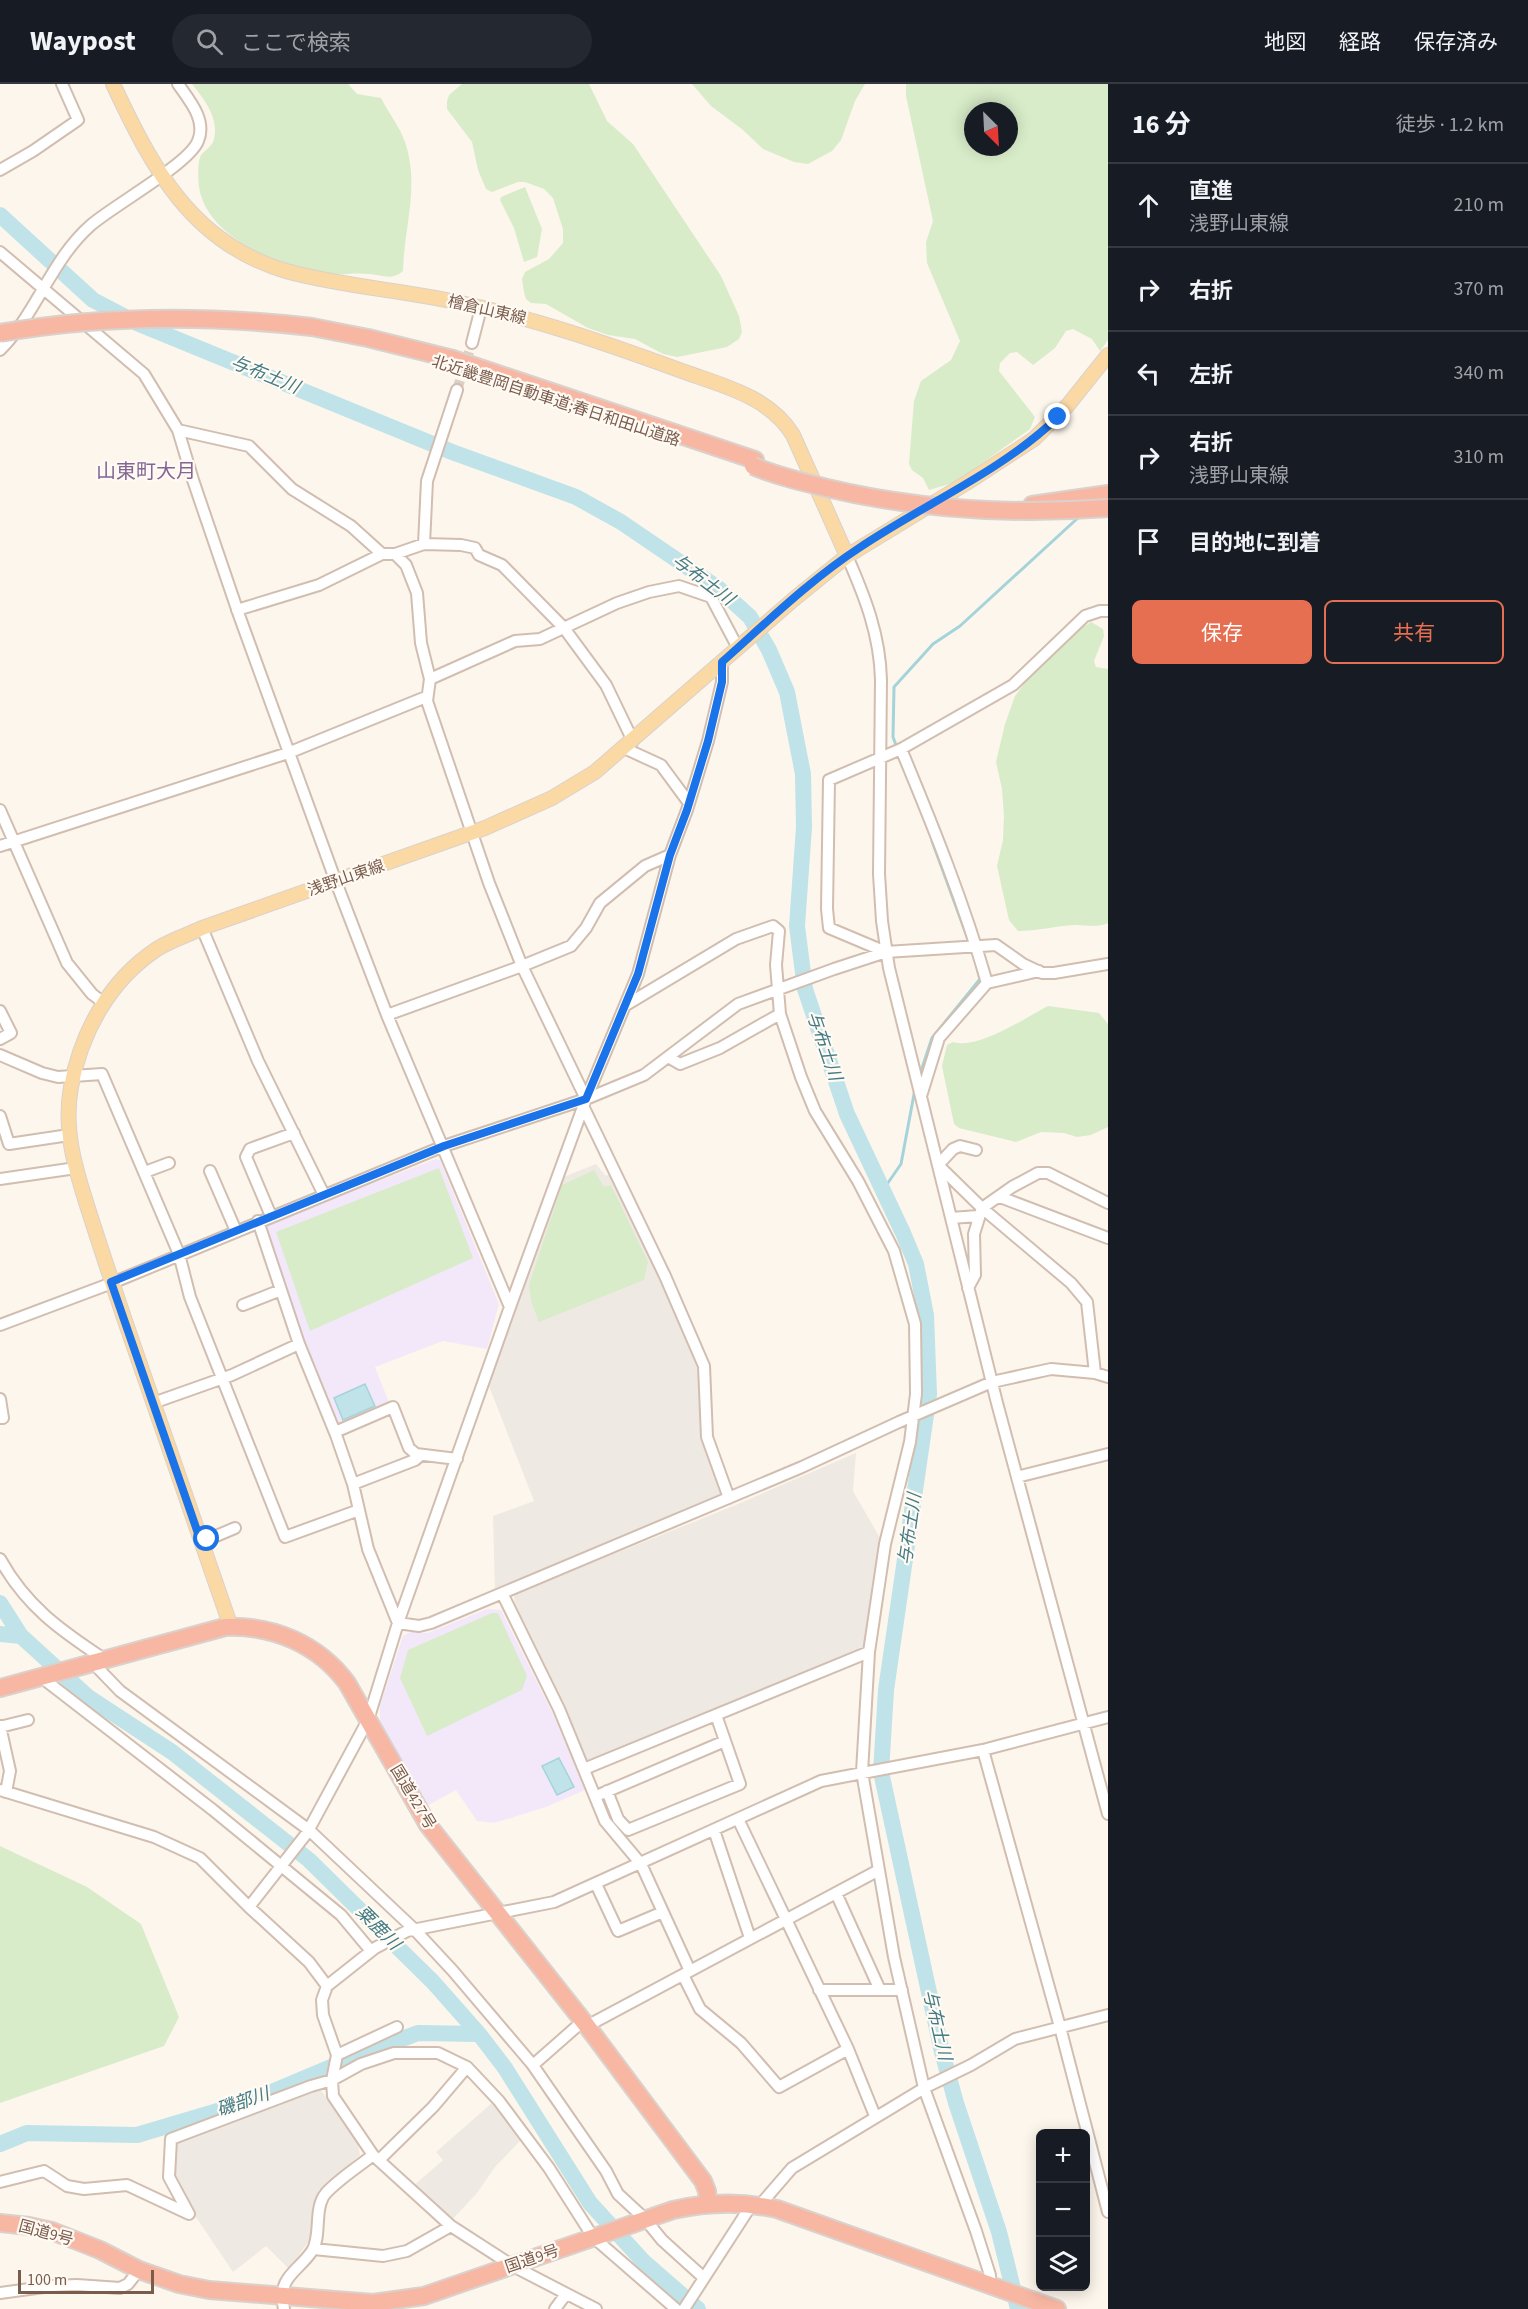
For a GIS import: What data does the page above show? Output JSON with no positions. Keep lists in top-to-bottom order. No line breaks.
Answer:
{"streets":{"highway":["北近畿豊岡自動車道;春日和田山道路","国道427号","国道9号"],"main road":["檜倉山東線","浅野山東線"]},"crossings":[["檜倉山東線","浅野山東線"],["浅野山東線","国道427号"],["国道427号","国道9号"]],"districts":["山東町大月"],"water":["与布土川","粟鹿川","磯部川"],"scale_bar":"100 m","north":"bottom right","page":{"header":"Waypost","search":"ここで検索","nav":["地図","経路","保存済み"],"heading":["16 分","徒歩 · 1.2 km"],"list":[["直進","浅野山東線","210 m"],["右折","370 m"],["左折","340 m"],["右折","浅野山東線","310 m"],"目的地に到着"],"buttons":["保存","共有"],"map_buttons":["+","−"],"scale":"100 m"}}
